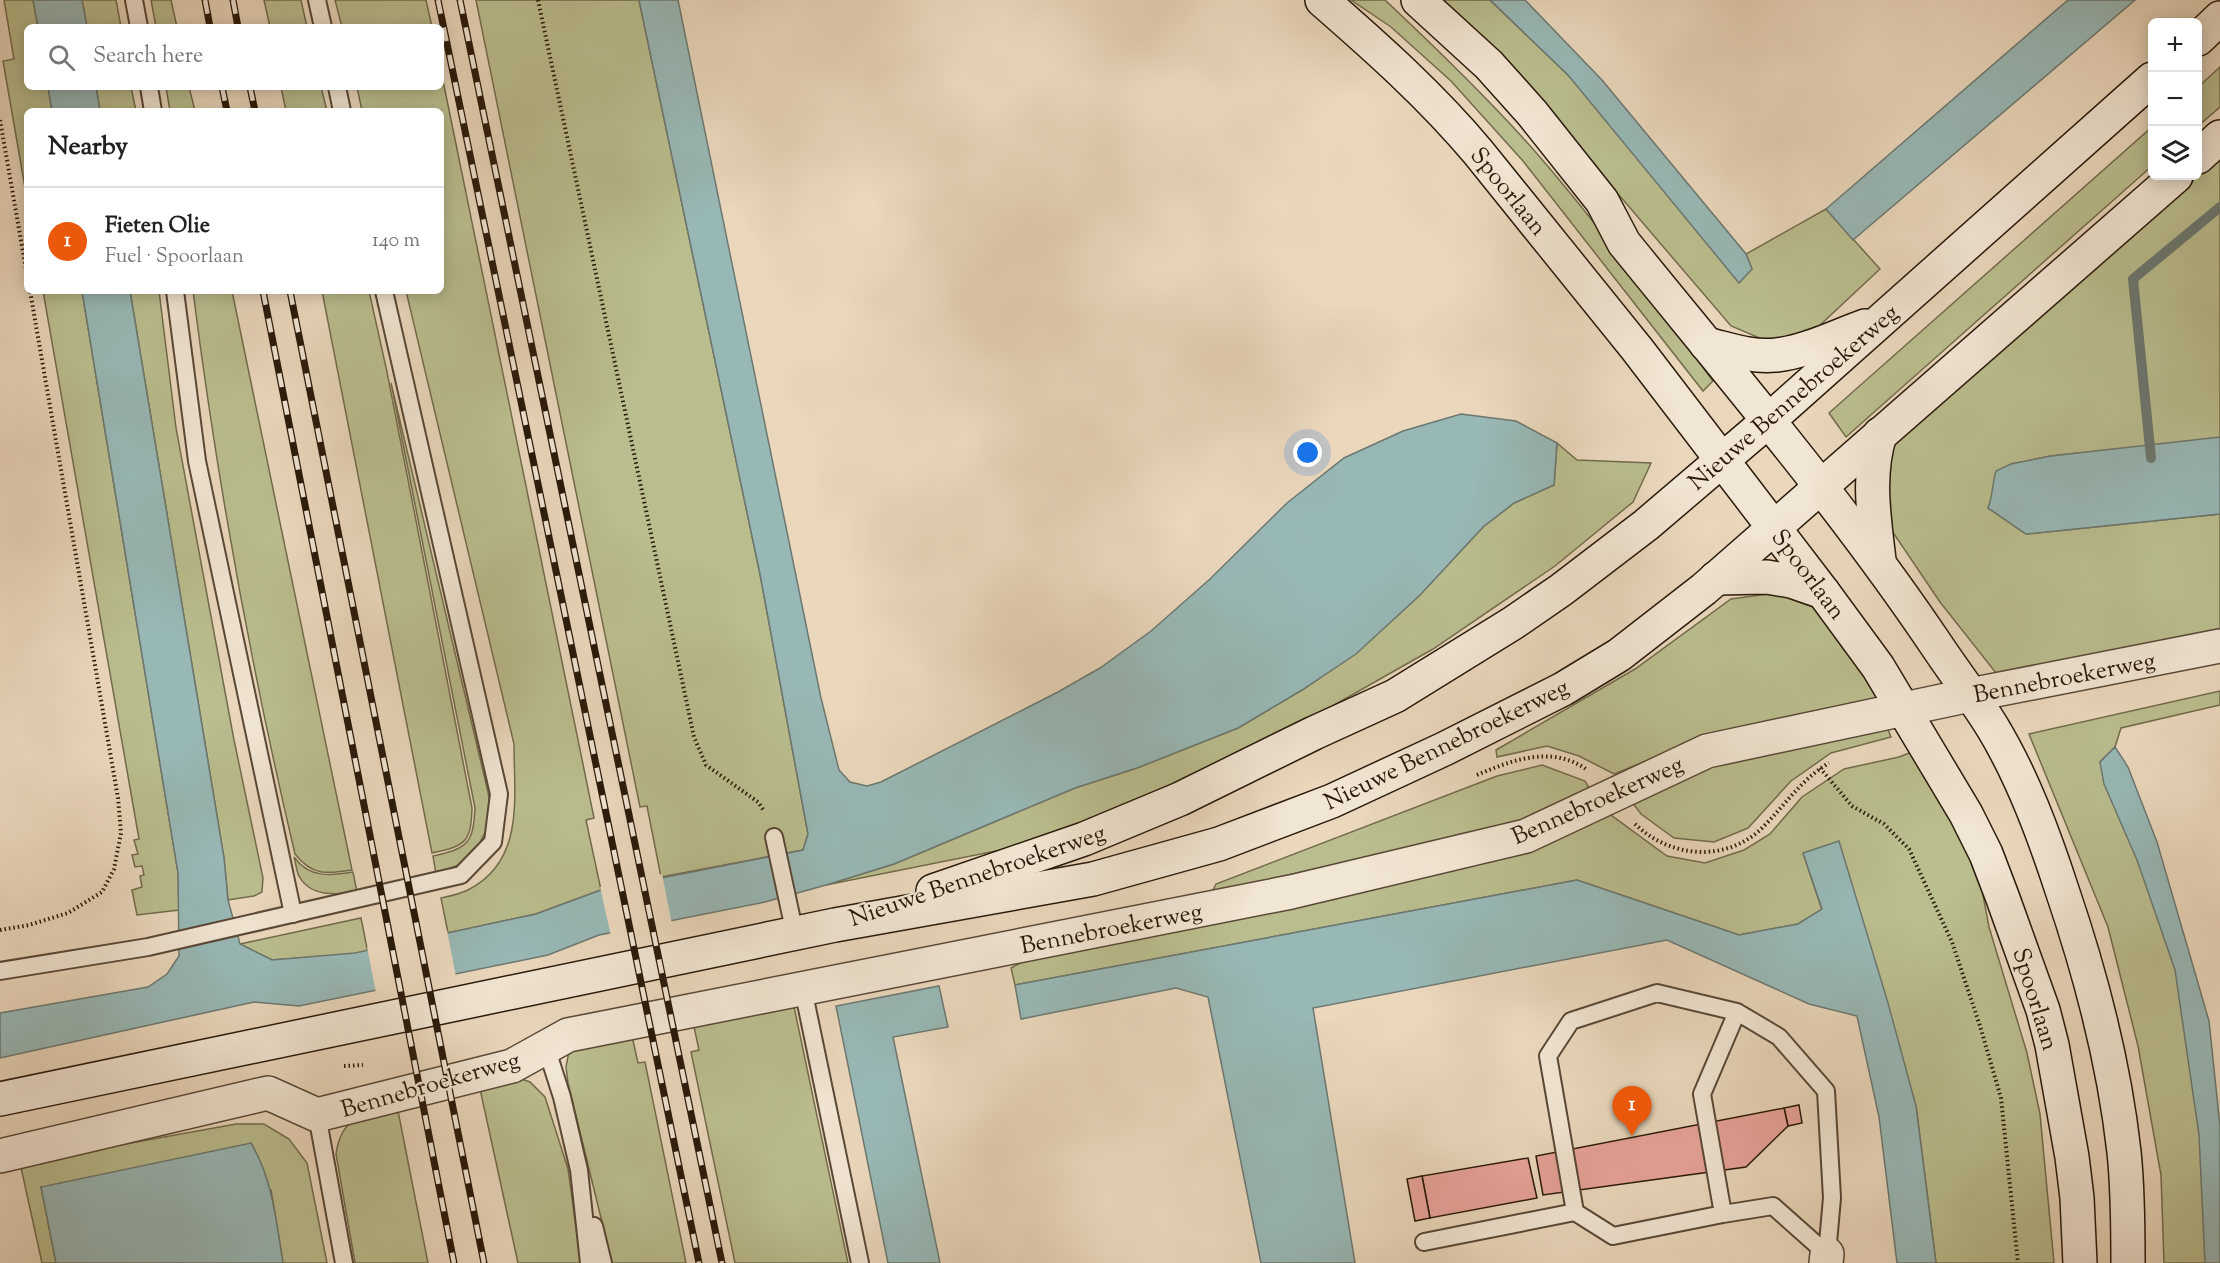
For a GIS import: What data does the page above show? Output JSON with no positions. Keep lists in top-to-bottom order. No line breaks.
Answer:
{"streets":{"main road":["Spoorlaan","Nieuwe Bennebroekerweg","Bennebroekerweg"]},"crossings":[["Spoorlaan","Nieuwe Bennebroekerweg"],["Spoorlaan","Bennebroekerweg"]],"page":{"map_buttons":["+","−"],"search":"Search here","heading":"Nearby","list":[{"mark":"1","name":"Fieten Olie","note":"Fuel · Spoorlaan","value":"140 m"}],"pins":"1"}}
